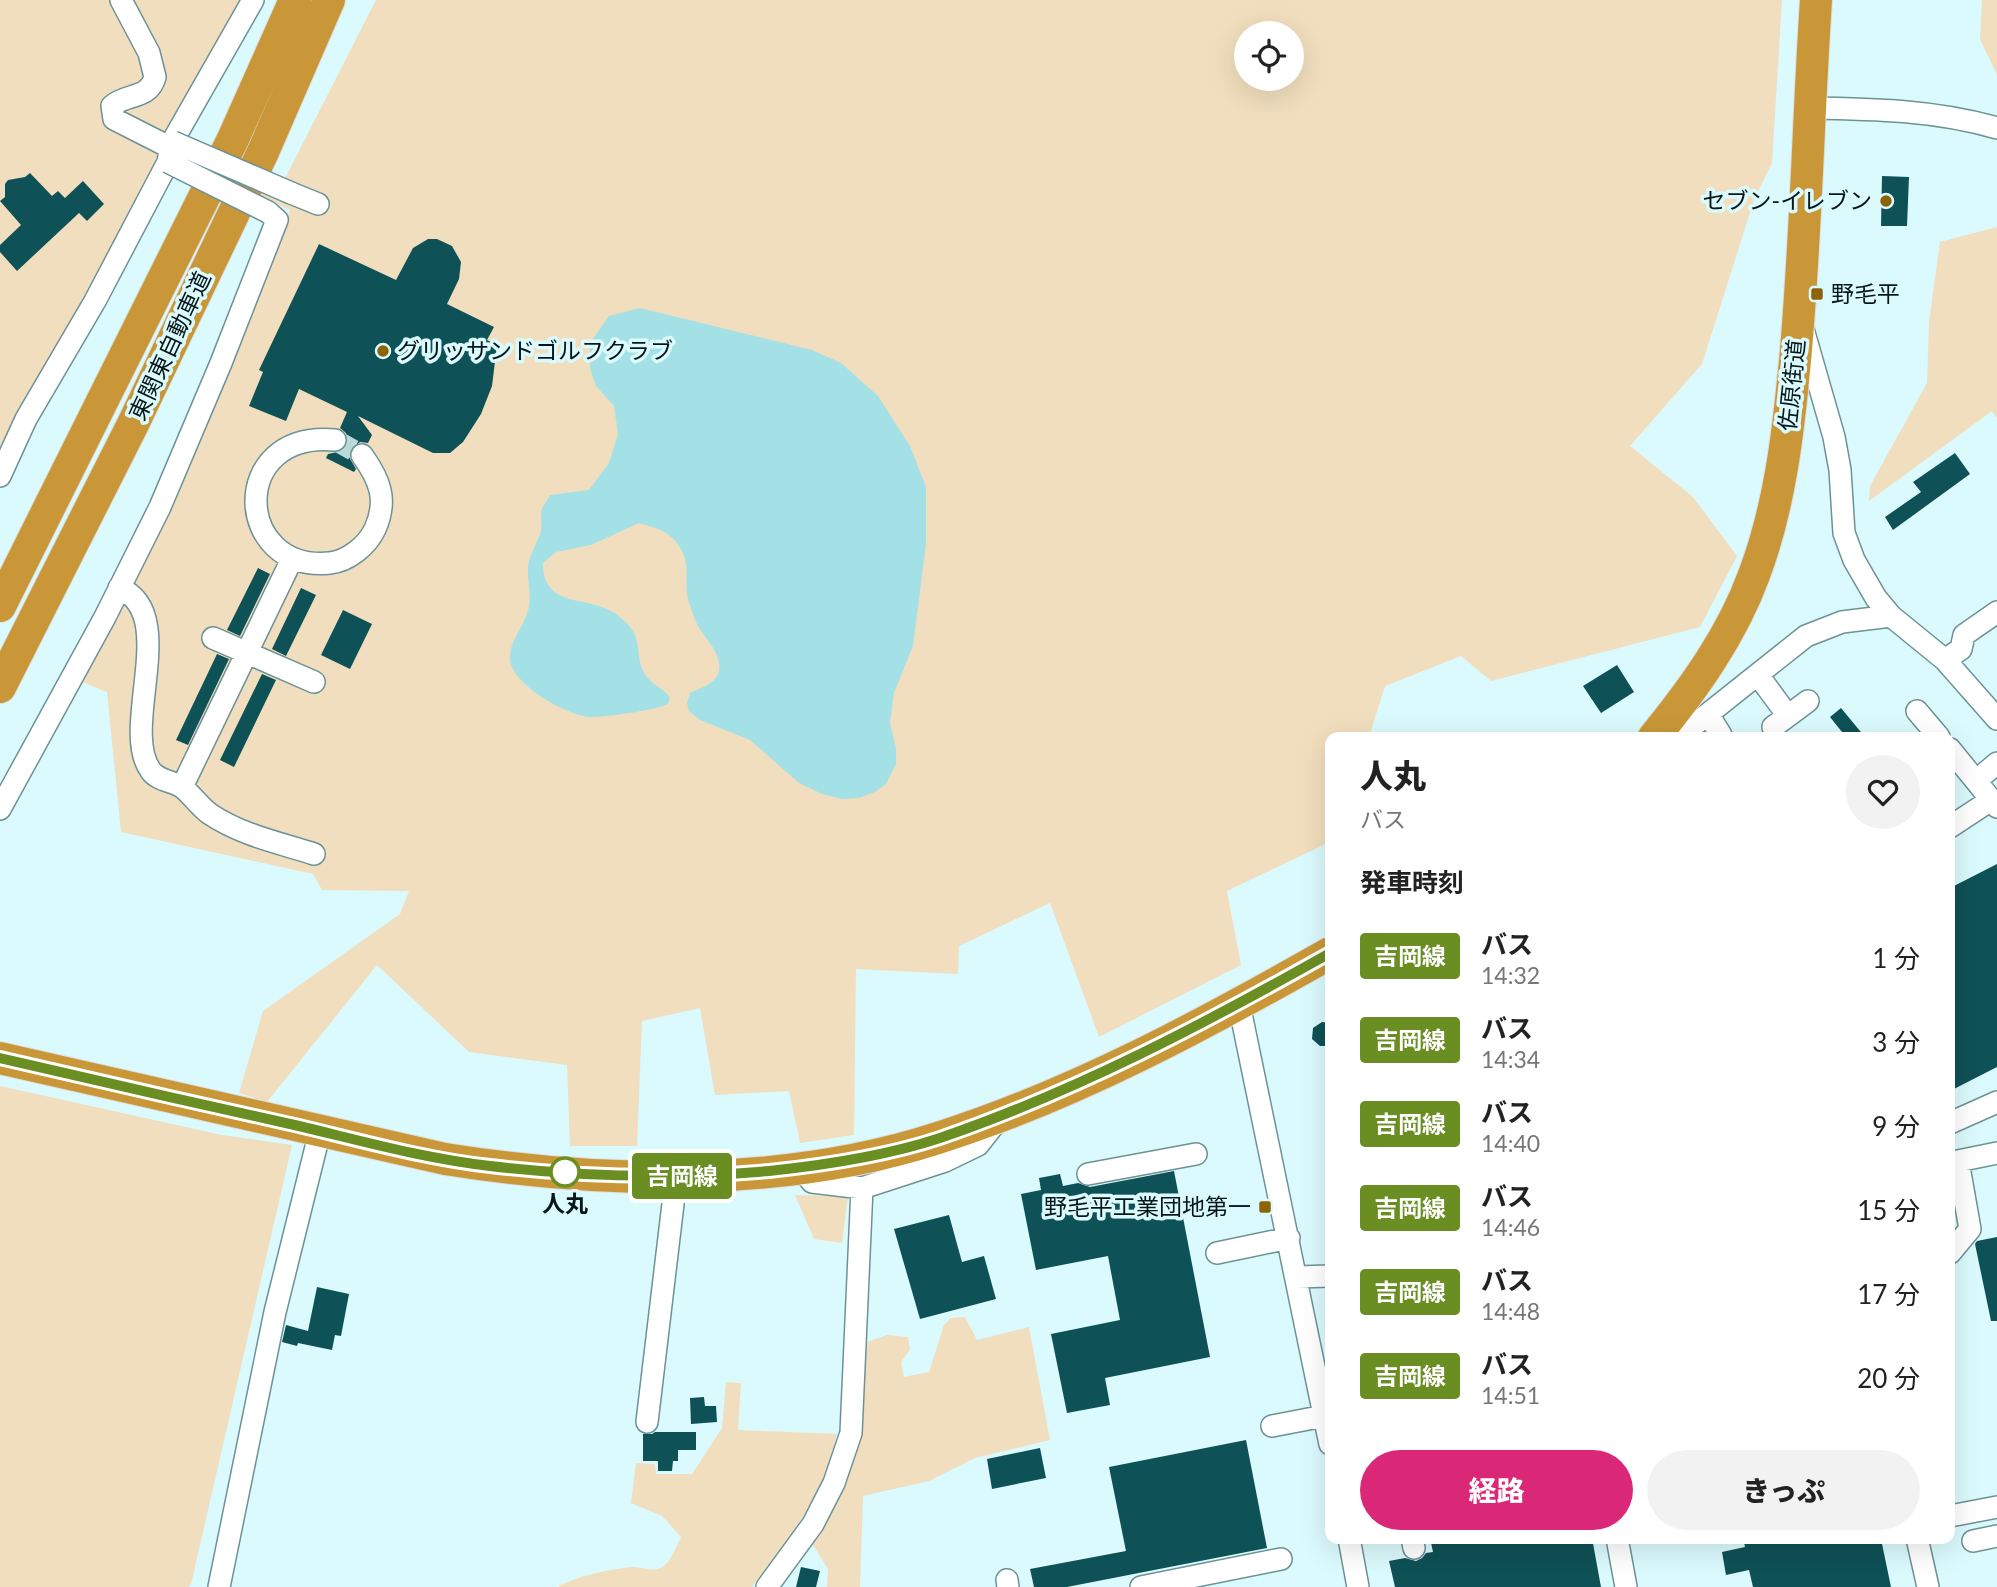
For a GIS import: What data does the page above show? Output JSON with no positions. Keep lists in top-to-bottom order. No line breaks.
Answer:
{"streets":{"highway":["東関東自動車道","佐原街道"]},"places":{"other":["セブン-イレブン","グリッサンドゴルフクラブ","人丸"],"transit":["野毛平","野毛平工業団地第一"]},"lines":["bus line 吉岡線"],"page":{"on_map":"吉岡線","heading":[["人丸","バス"],"発車時刻"],"list":[{"mark":"吉岡線","name":"バス","note":"14:32","value":"1 分"},{"mark":"吉岡線","name":"バス","note":"14:34","value":"3 分"},{"mark":"吉岡線","name":"バス","note":"14:40","value":"9 分"},{"mark":"吉岡線","name":"バス","note":"14:46","value":"15 分"},{"mark":"吉岡線","name":"バス","note":"14:48","value":"17 分"},{"mark":"吉岡線","name":"バス","note":"14:51","value":"20 分"}],"buttons":["経路","きっぷ"]}}
